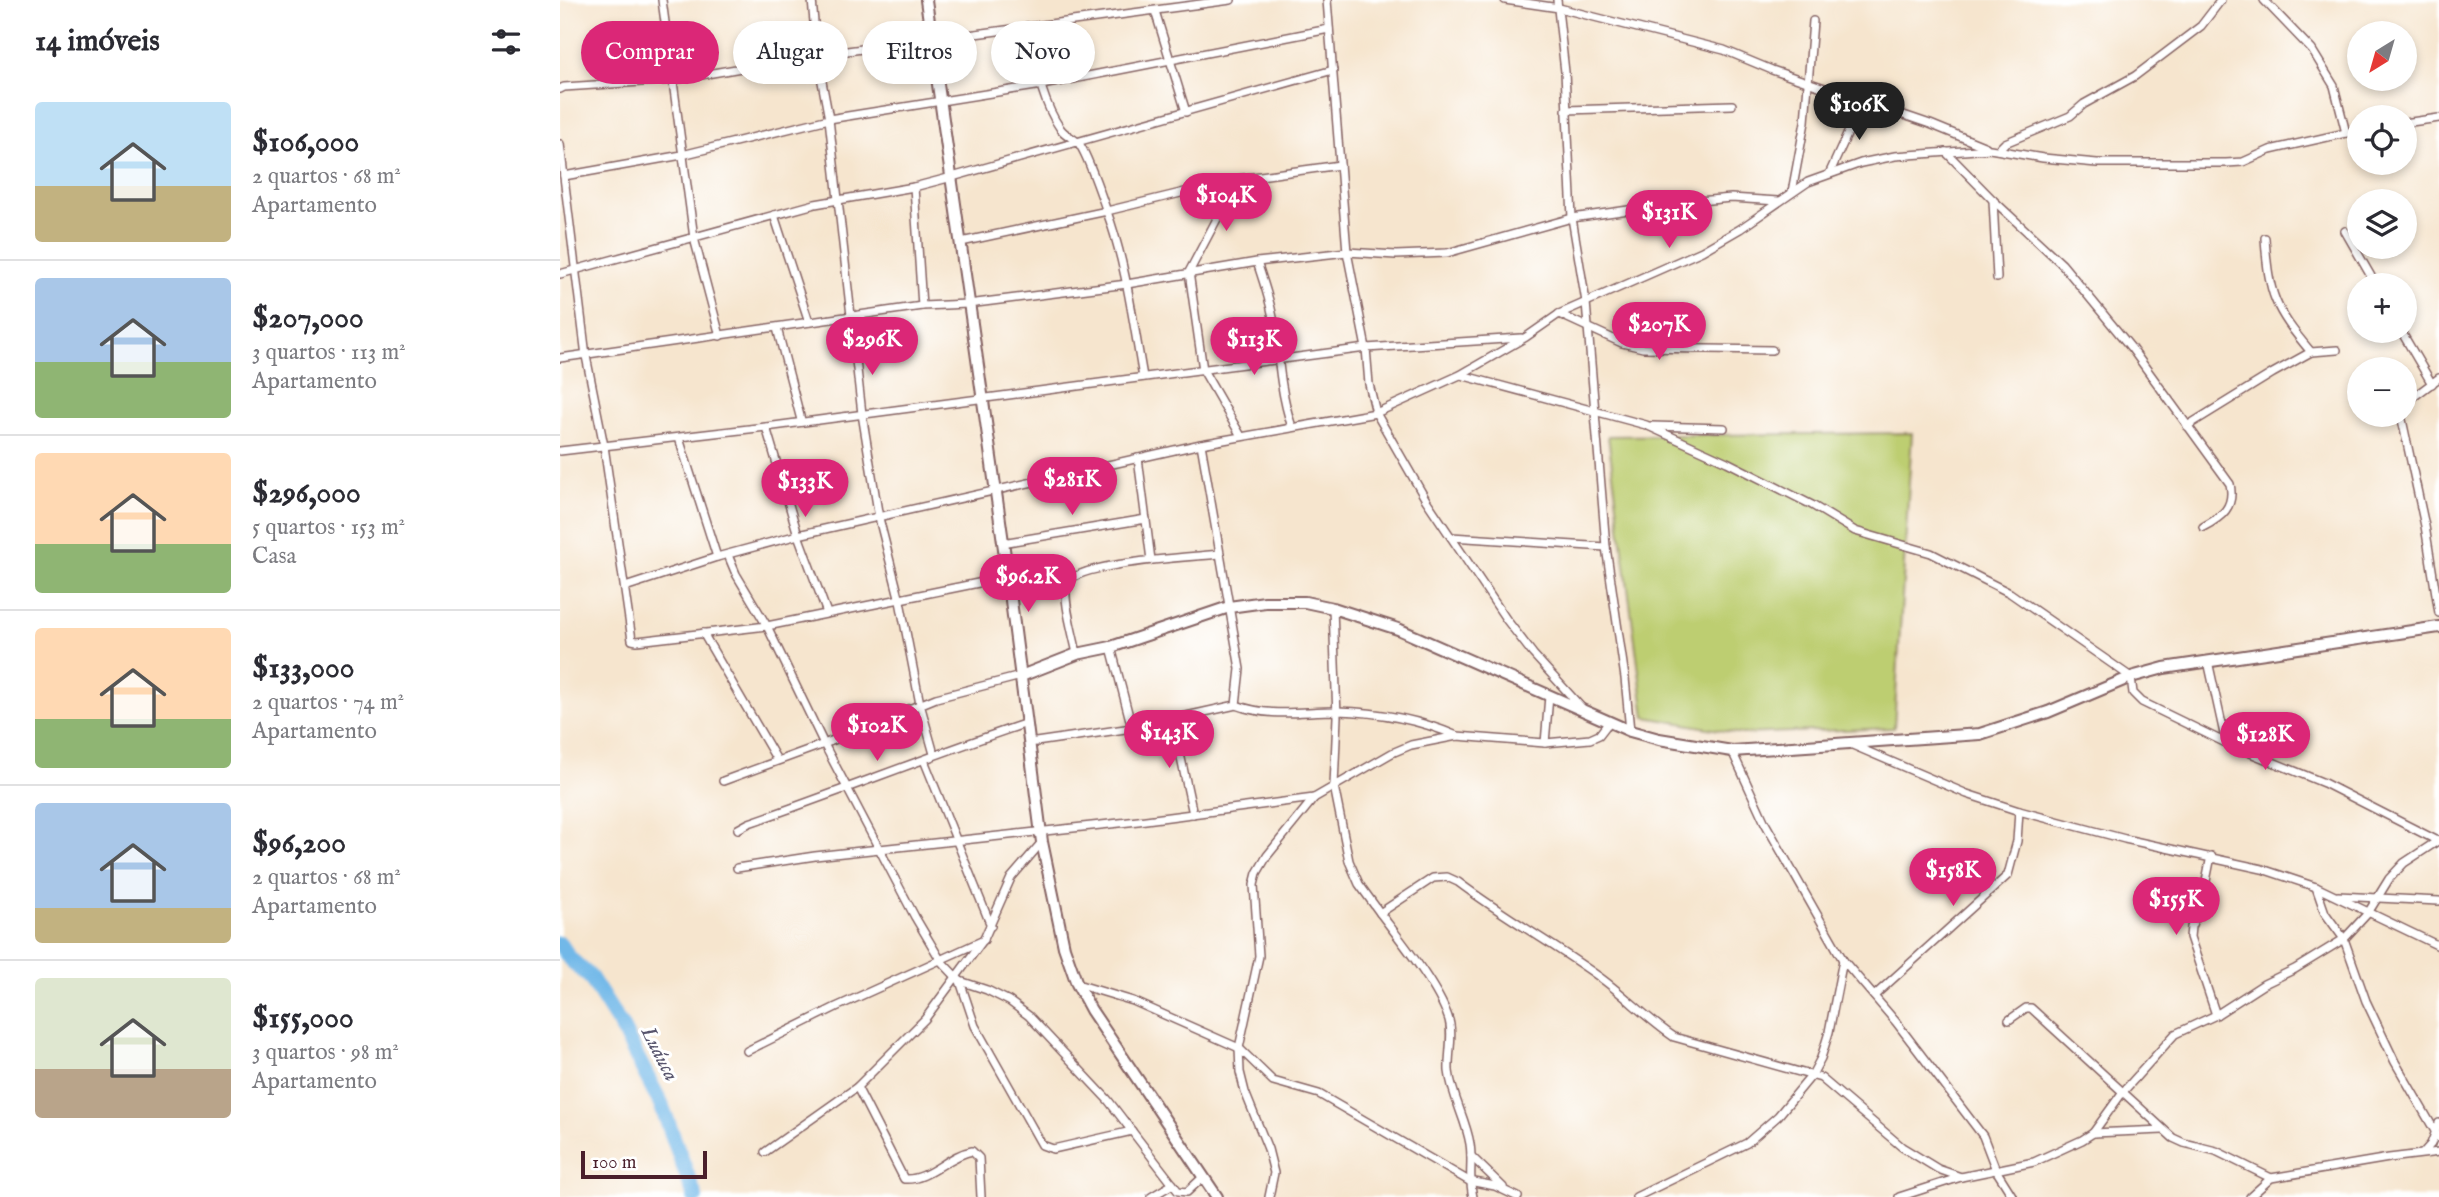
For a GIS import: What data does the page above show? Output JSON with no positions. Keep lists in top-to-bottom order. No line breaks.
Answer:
{"water":["Luáuca"],"scale_bar":"100 m","north":"bottom left","page":{"heading":"14 imóveis","map_buttons":["+","−"],"chip":["Comprar","Alugar","Filtros","Novo"],"price":["$106K","$104K","$131K","$207K","$296K","$113K","$281K","$133K","$96.2K","$102K","$143K","$128K","$158K","$155K"],"list":[{"name":"$106,000","note":"2 quartos · 68 m² · Apartamento"},{"name":"$207,000","note":"3 quartos · 113 m² · Apartamento"},{"name":"$296,000","note":"5 quartos · 153 m² · Casa"},{"name":"$133,000","note":"2 quartos · 74 m² · Apartamento"},{"name":"$96,200","note":"2 quartos · 68 m² · Apartamento"},{"name":"$155,000","note":"3 quartos · 98 m² · Apartamento"}],"scale":"100 m"}}
